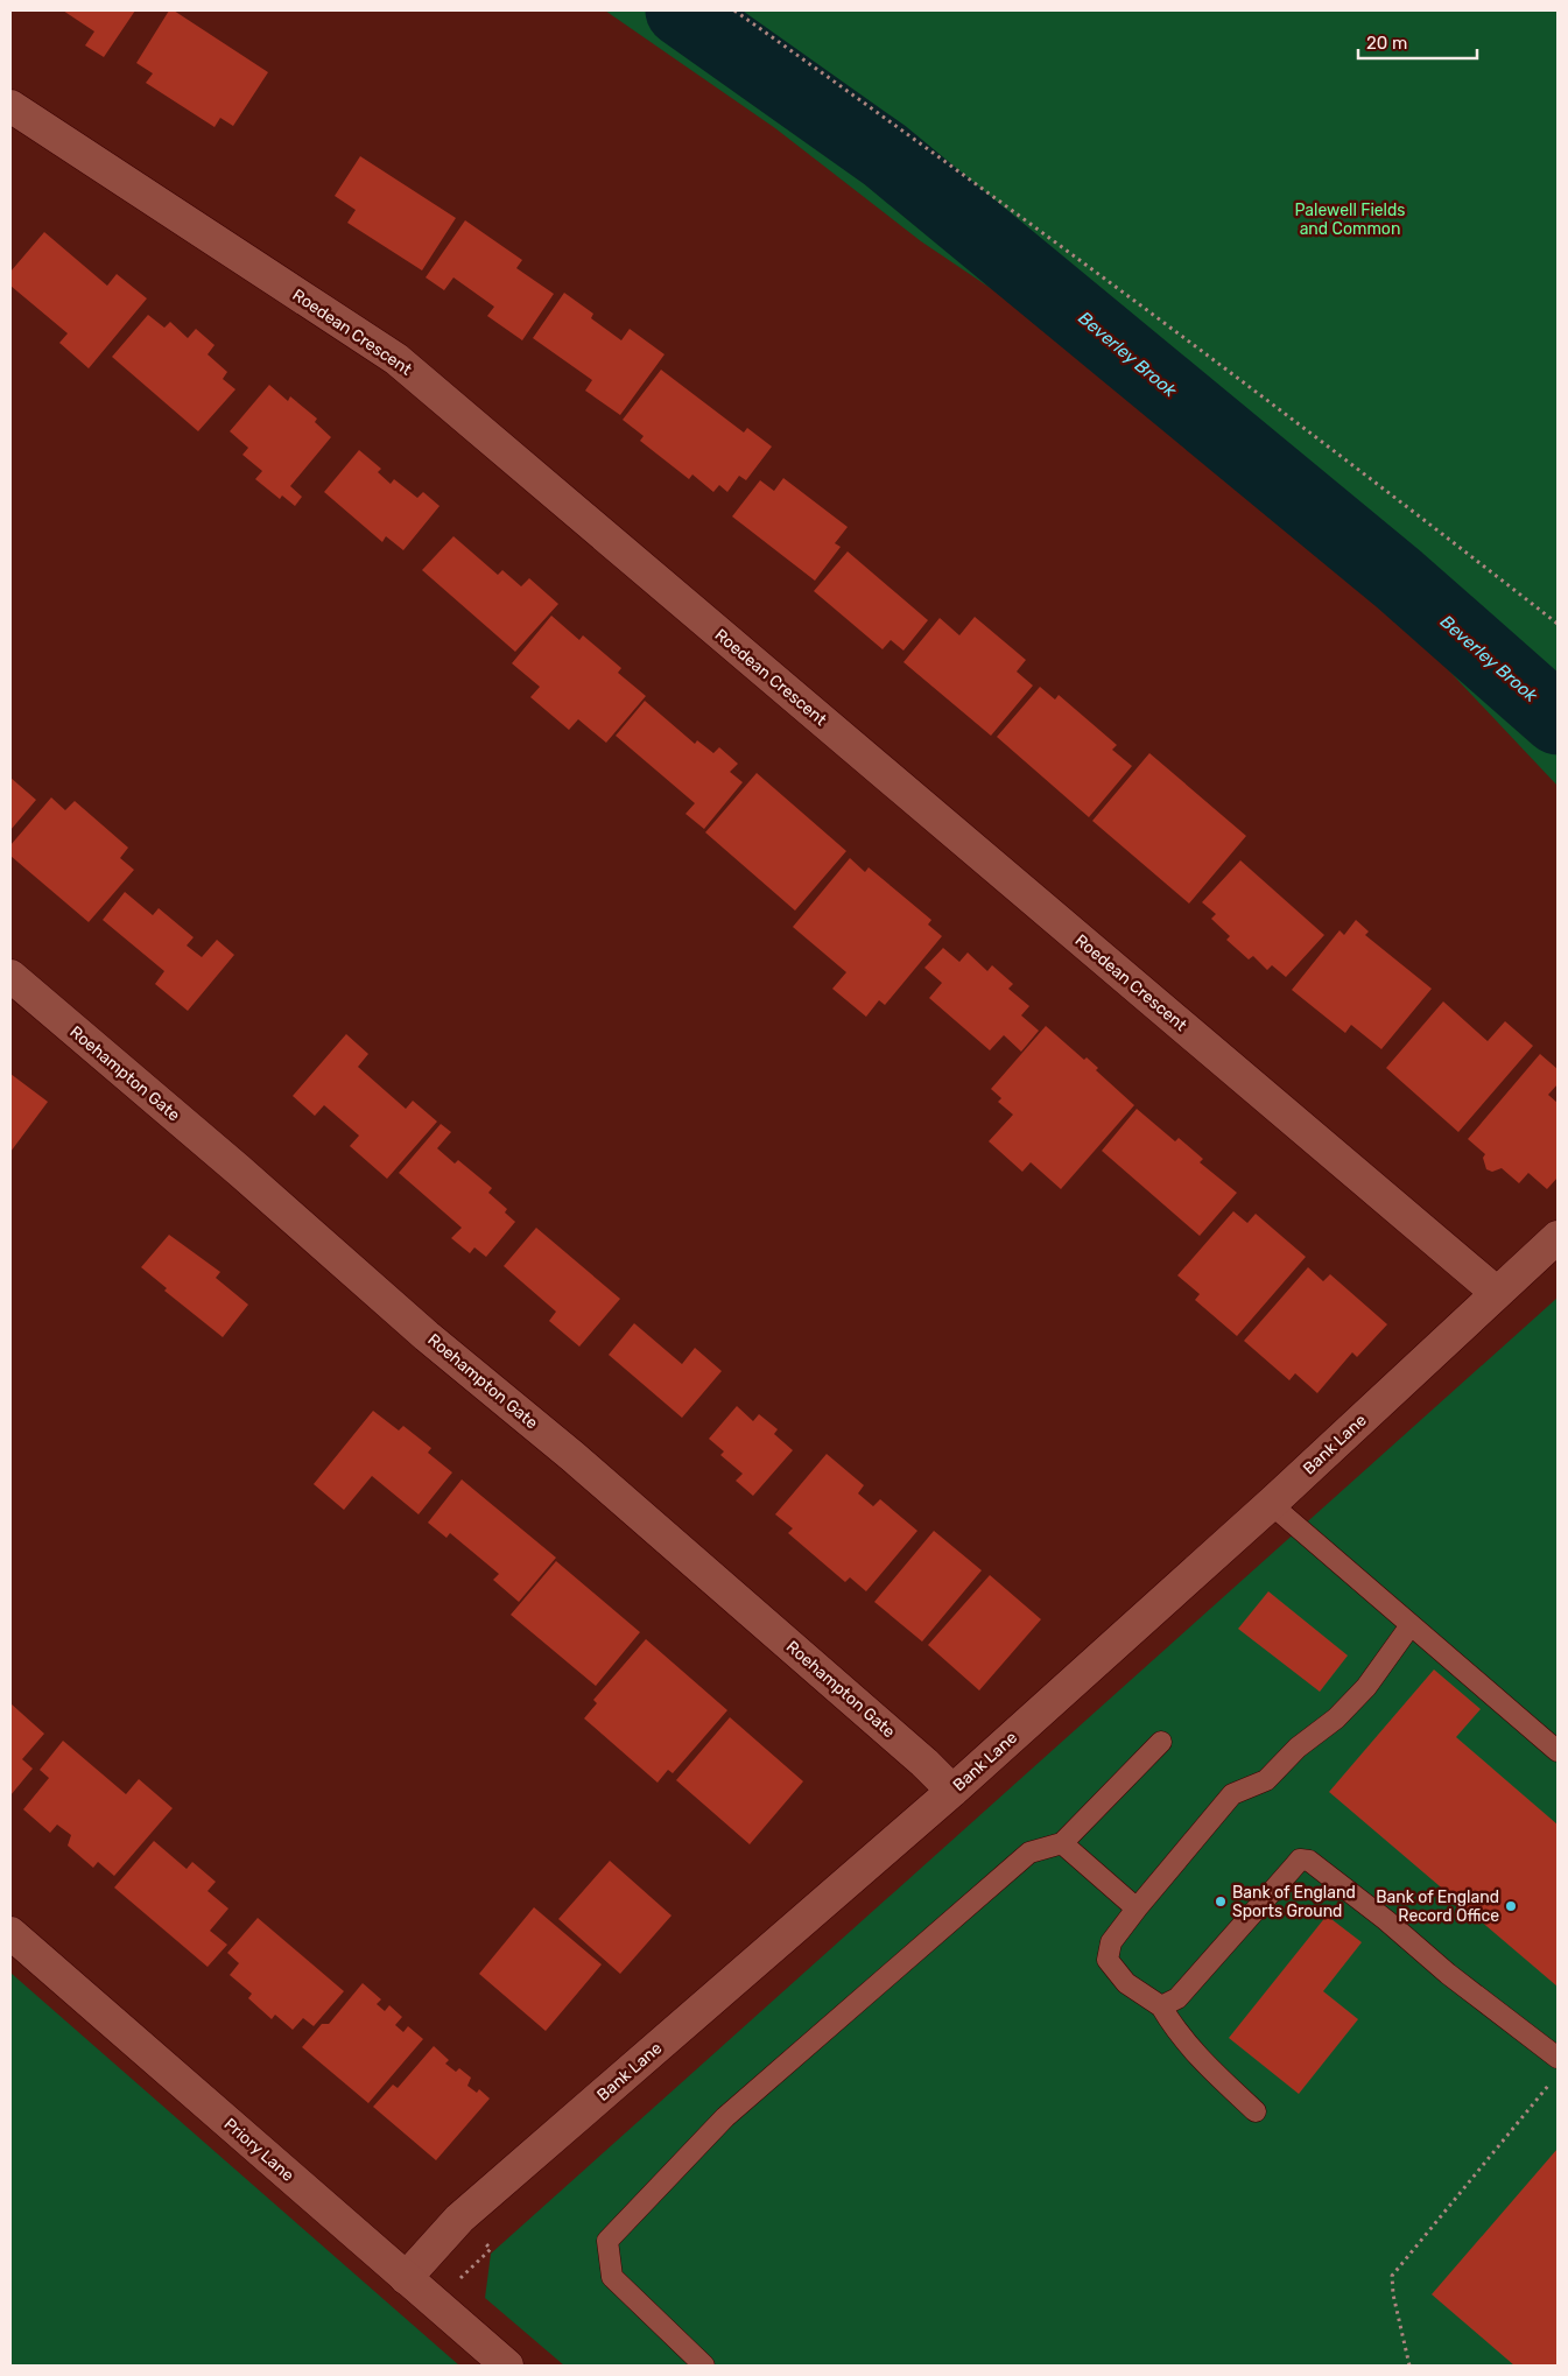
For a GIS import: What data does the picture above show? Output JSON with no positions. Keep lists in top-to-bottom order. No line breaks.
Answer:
{"streets":{"street":["Roedean Crescent","Roehampton Gate","Bank Lane","Priory Lane"]},"crossings":[["Roedean Crescent","Bank Lane"],["Roehampton Gate","Bank Lane"],["Bank Lane","Priory Lane"]],"water":["Beverley Brook"],"parks":["Palewell Fields and Common"],"places":["Bank of England Sports Ground","Bank of England Record Office"],"scale_bar":"20 m"}
